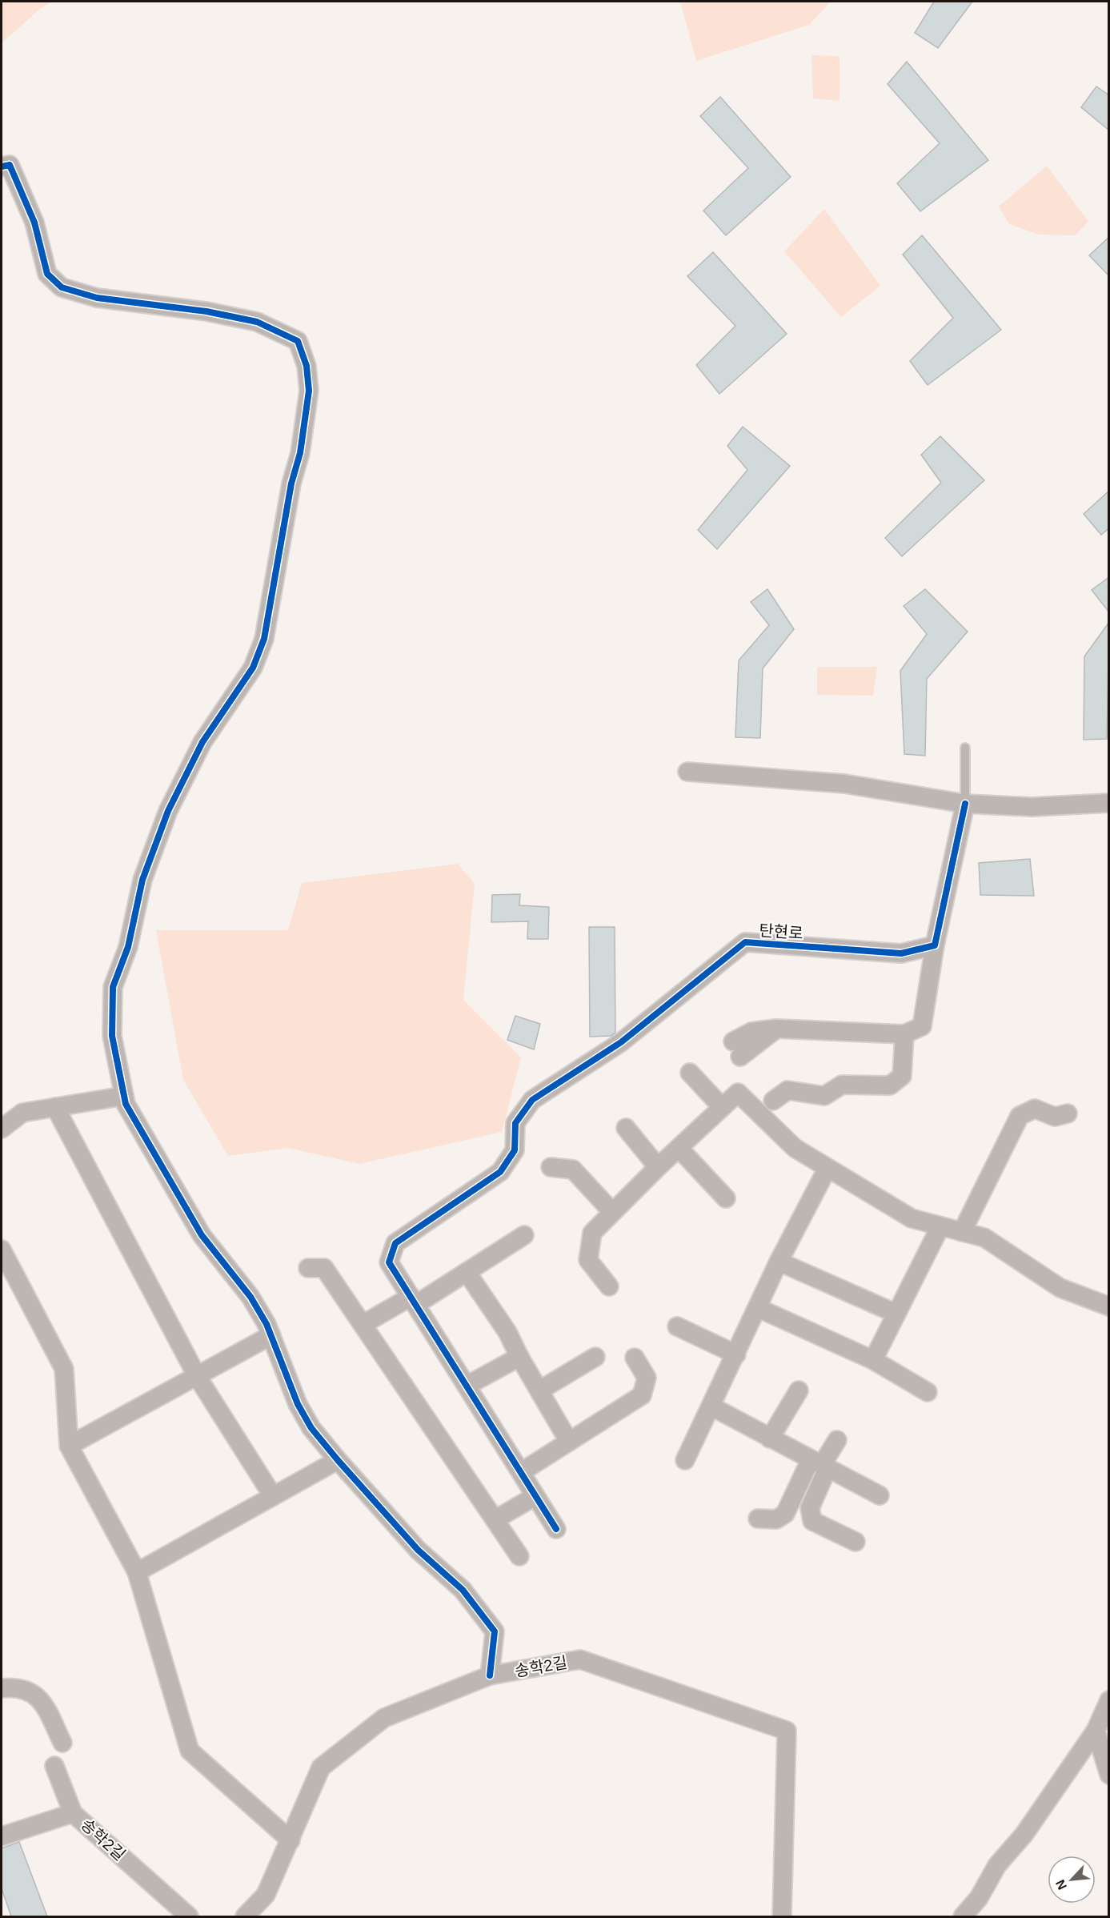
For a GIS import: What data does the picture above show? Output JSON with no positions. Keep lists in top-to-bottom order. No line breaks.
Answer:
{"streets":{"street":["탄현로","송학2길"]},"north":"bottom left"}
